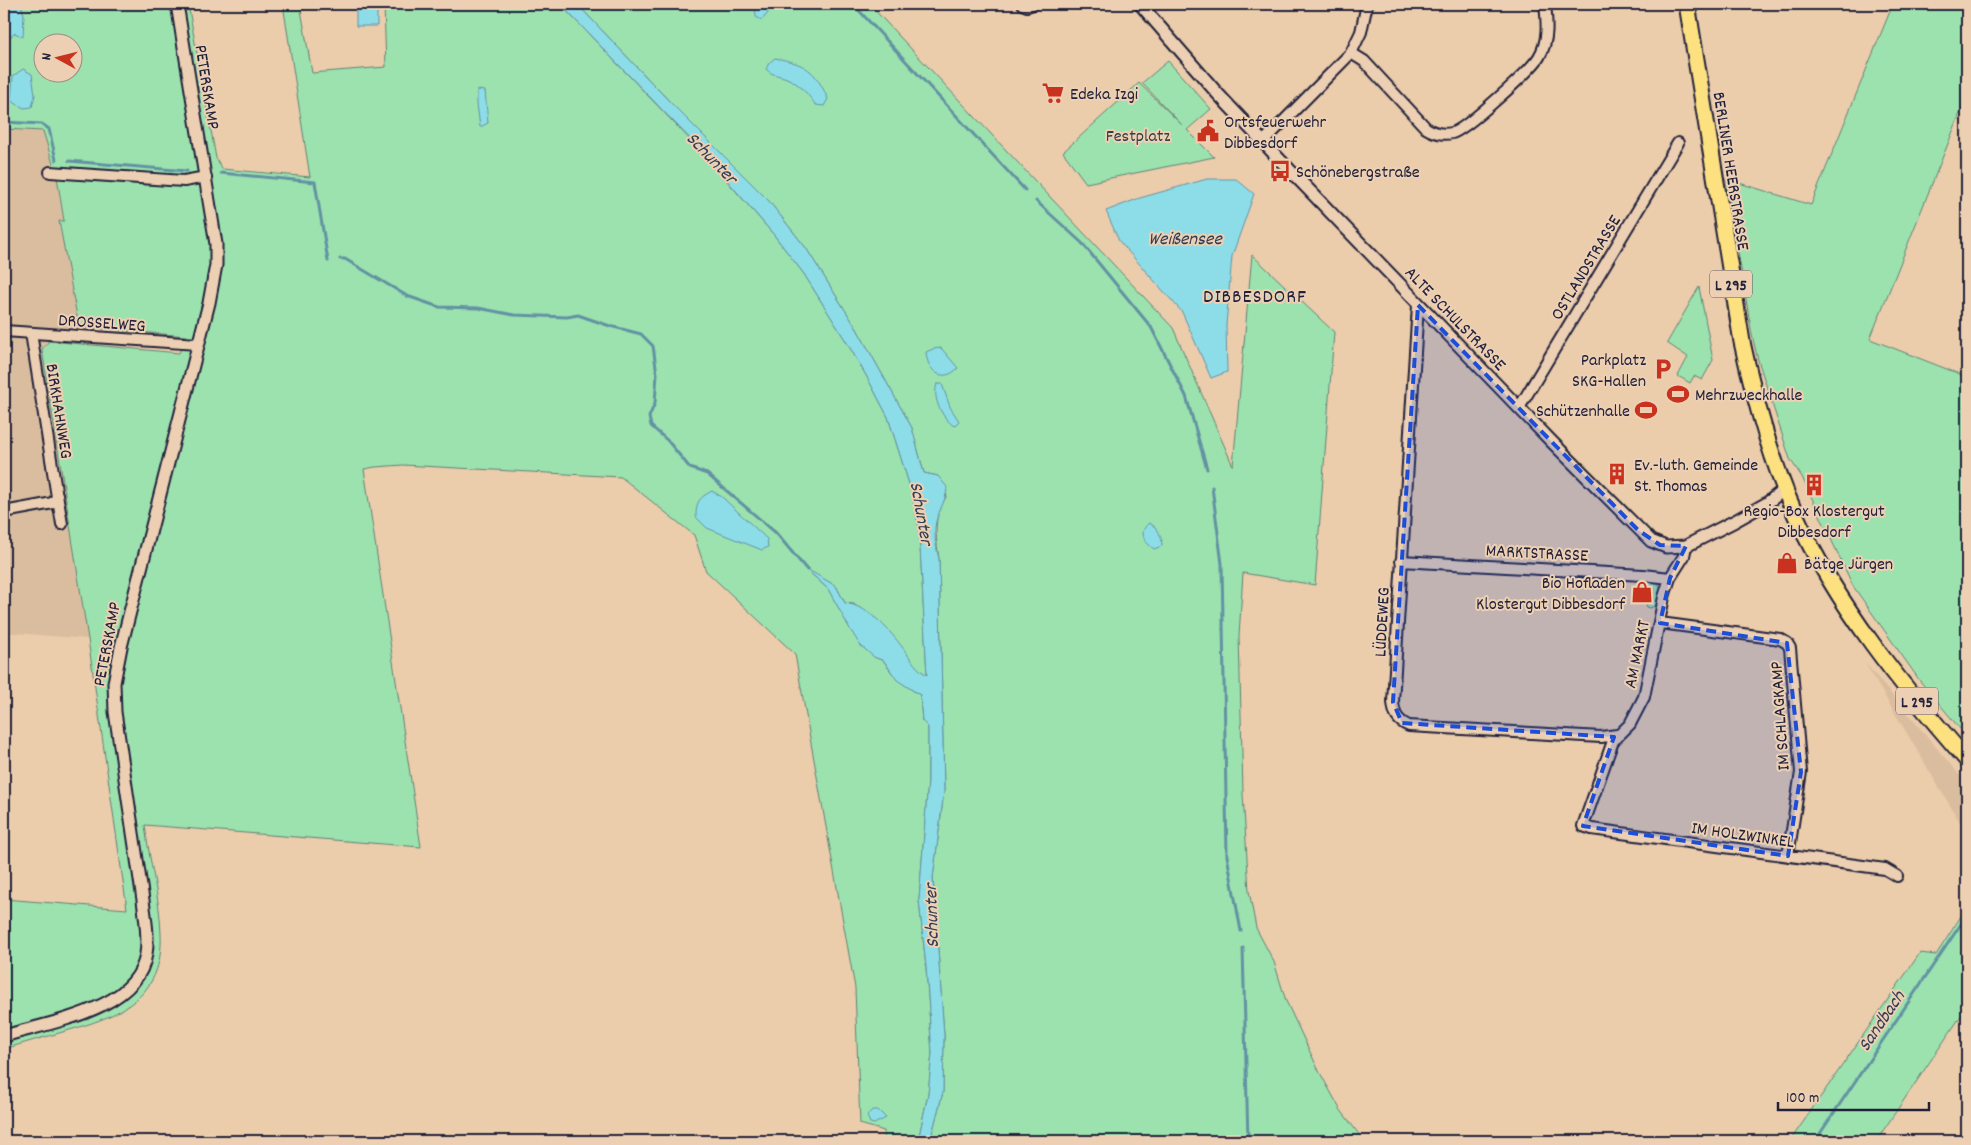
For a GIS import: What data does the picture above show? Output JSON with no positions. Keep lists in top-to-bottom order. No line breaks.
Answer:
{"streets":{"main road":["BERLINER HEERSTRASSE","L 295"],"street":["PETERSKAMP","OSTLANDSTRASSE","ALTE SCHULSTRASSE","DROSSELWEG","BIRKHAHNWEG","MARKTSTRASSE","LÜDDEWEG","AM MARKT","IM SCHLAGKAMP","IM HOLZWINKEL"]},"crossings":[["PETERSKAMP","DROSSELWEG"],["BERLINER HEERSTRASSE","ALTE SCHULSTRASSE"],["OSTLANDSTRASSE","ALTE SCHULSTRASSE"],["ALTE SCHULSTRASSE","LÜDDEWEG"],["ALTE SCHULSTRASSE","AM MARKT"],["DROSSELWEG","BIRKHAHNWEG"],["MARKTSTRASSE","LÜDDEWEG"],["MARKTSTRASSE","AM MARKT"],["LÜDDEWEG","AM MARKT"],["AM MARKT","IM SCHLAGKAMP"],["AM MARKT","IM HOLZWINKEL"],["IM SCHLAGKAMP","IM HOLZWINKEL"]],"districts":["DIBBESDORF"],"water":["Schunter","Weißensee","Sandbach"],"parks":["Festplatz"],"places":{"supermarket":["Edeka Izgi"],"public building":["Ortsfeuerwehr Dibbesdorf"],"bus stop":["Schönebergstraße"],"parking":["Parkplatz SKG-Hallen"],"sports":["Mehrzweckhalle","Schützenhalle"],"building":["Ev.-luth. Gemeinde St. Thomas","Regio-Box Klostergut Dibbesdorf"],"shop":["Bätge Jürgen","Bio Hofladen Klostergut Dibbesdorf"]},"scale_bar":"100 m","north":"left"}
